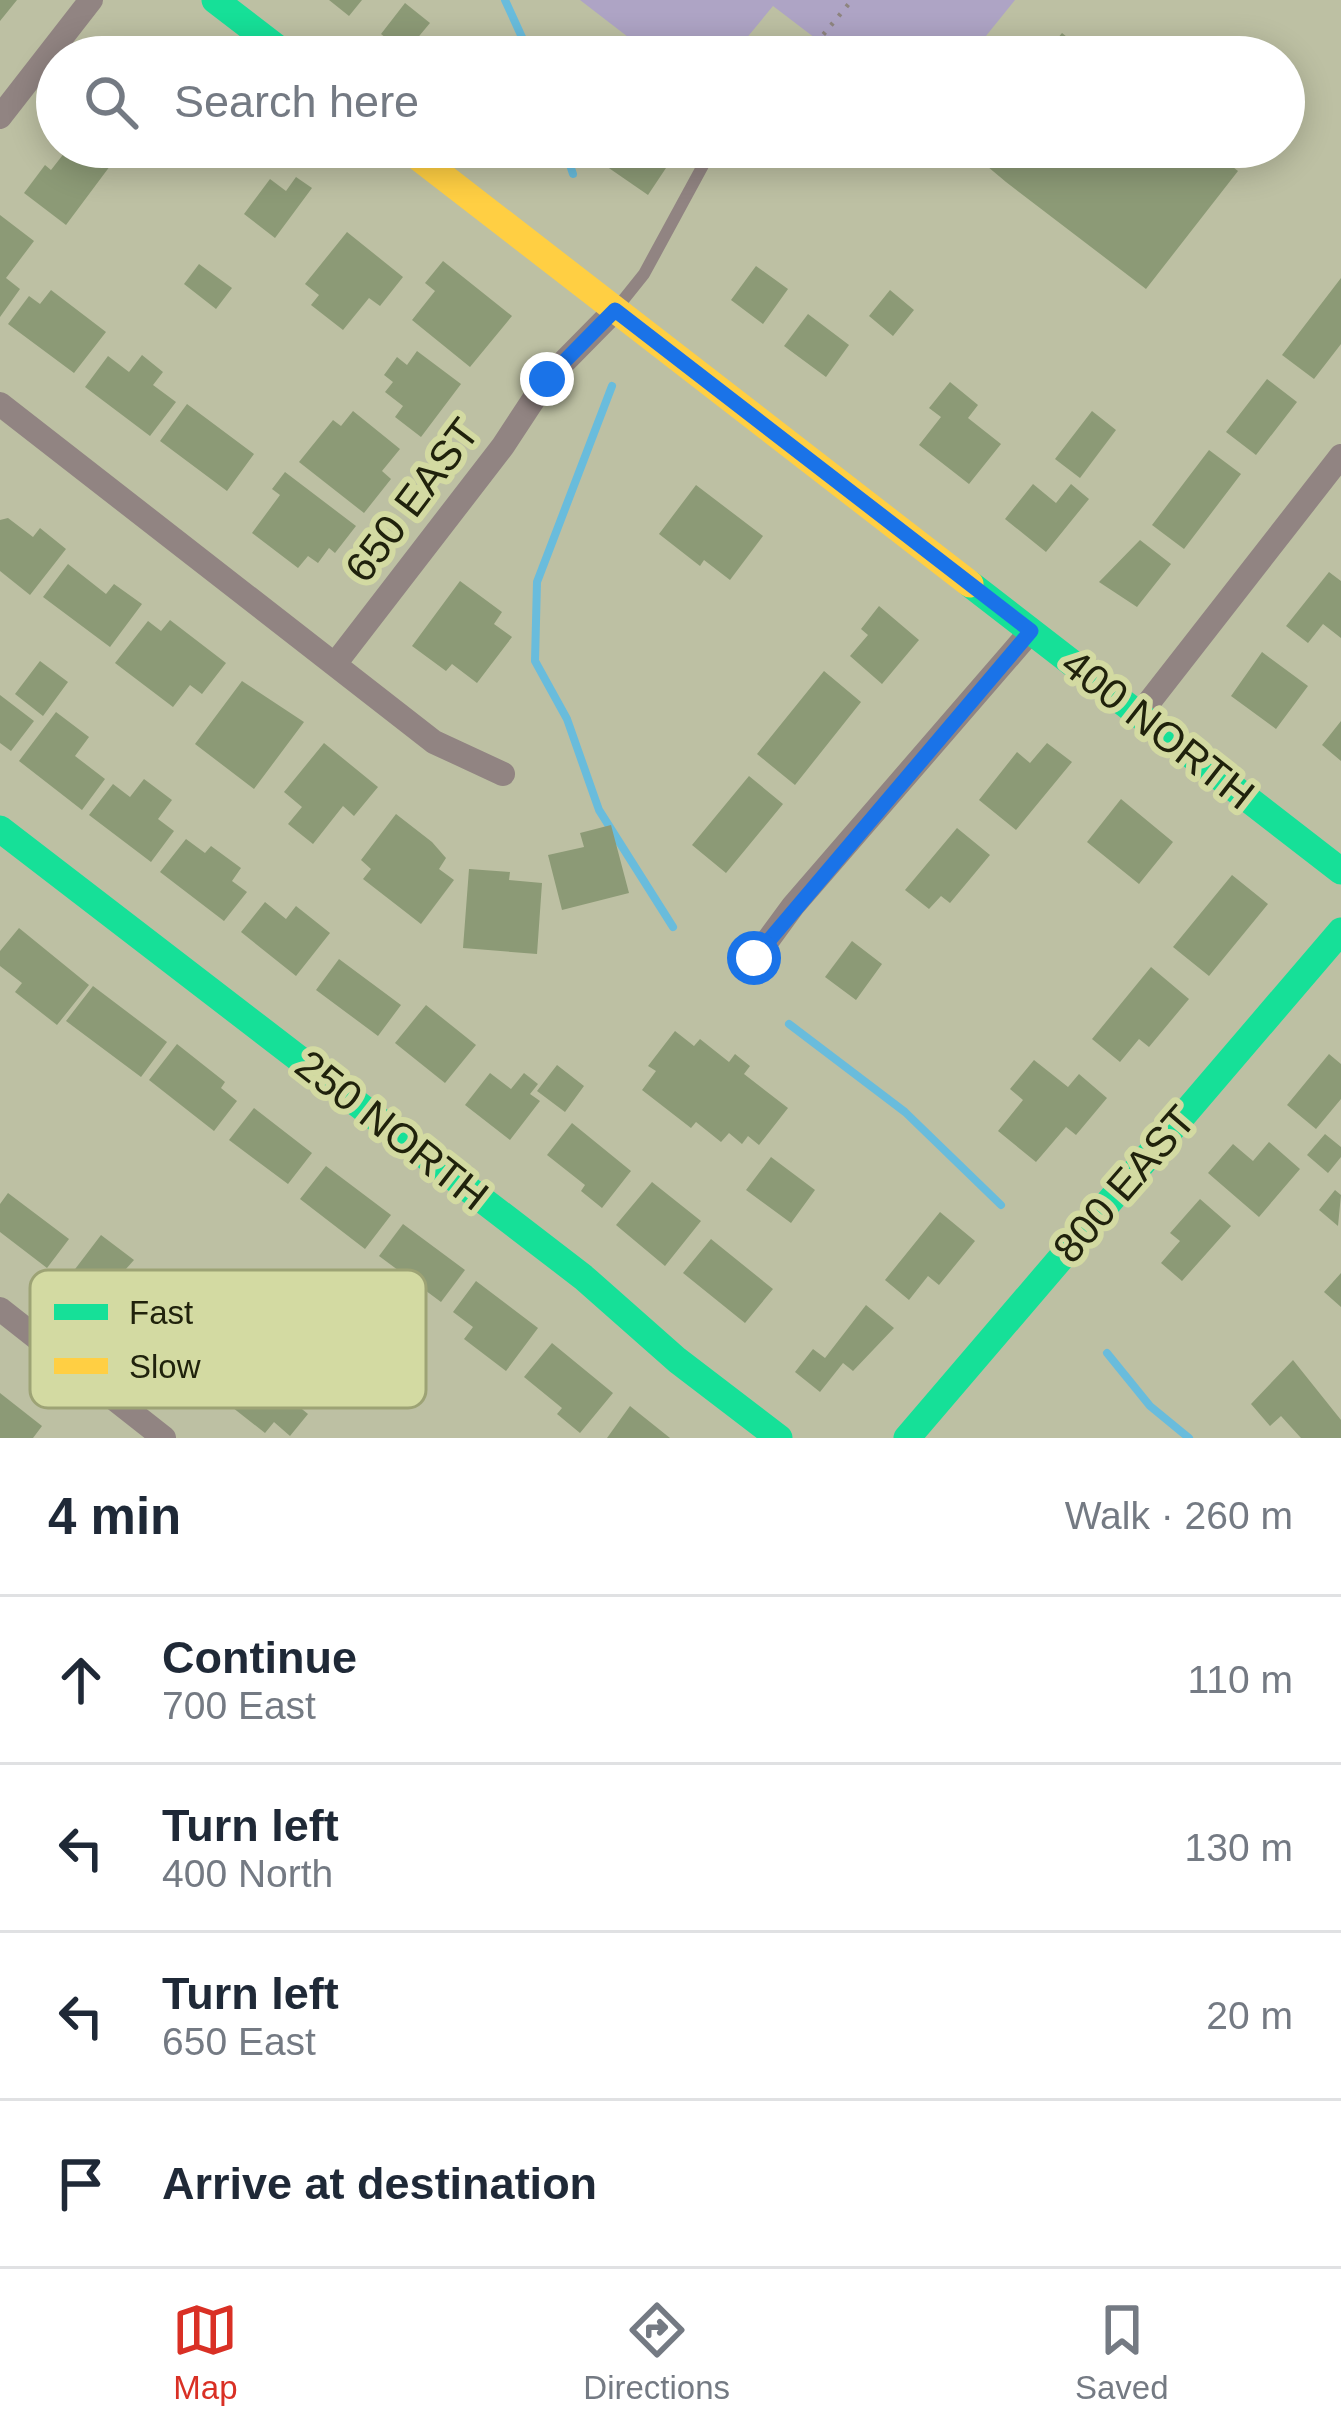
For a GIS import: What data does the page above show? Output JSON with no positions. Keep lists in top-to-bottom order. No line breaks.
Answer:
{"streets":{"street":["650 EAST","400 NORTH","250 NORTH","800 EAST"]},"crossings":[["650 EAST","400 NORTH"]],"legend":["Fast","Slow"],"page":{"search":"Search here","heading":["4 min","Walk · 260 m"],"list":[["Continue","700 East","110 m"],["Turn left","400 North","130 m"],["Turn left","650 East","20 m"],"Arrive at destination"],"nav":["Map","Directions","Saved"]}}
